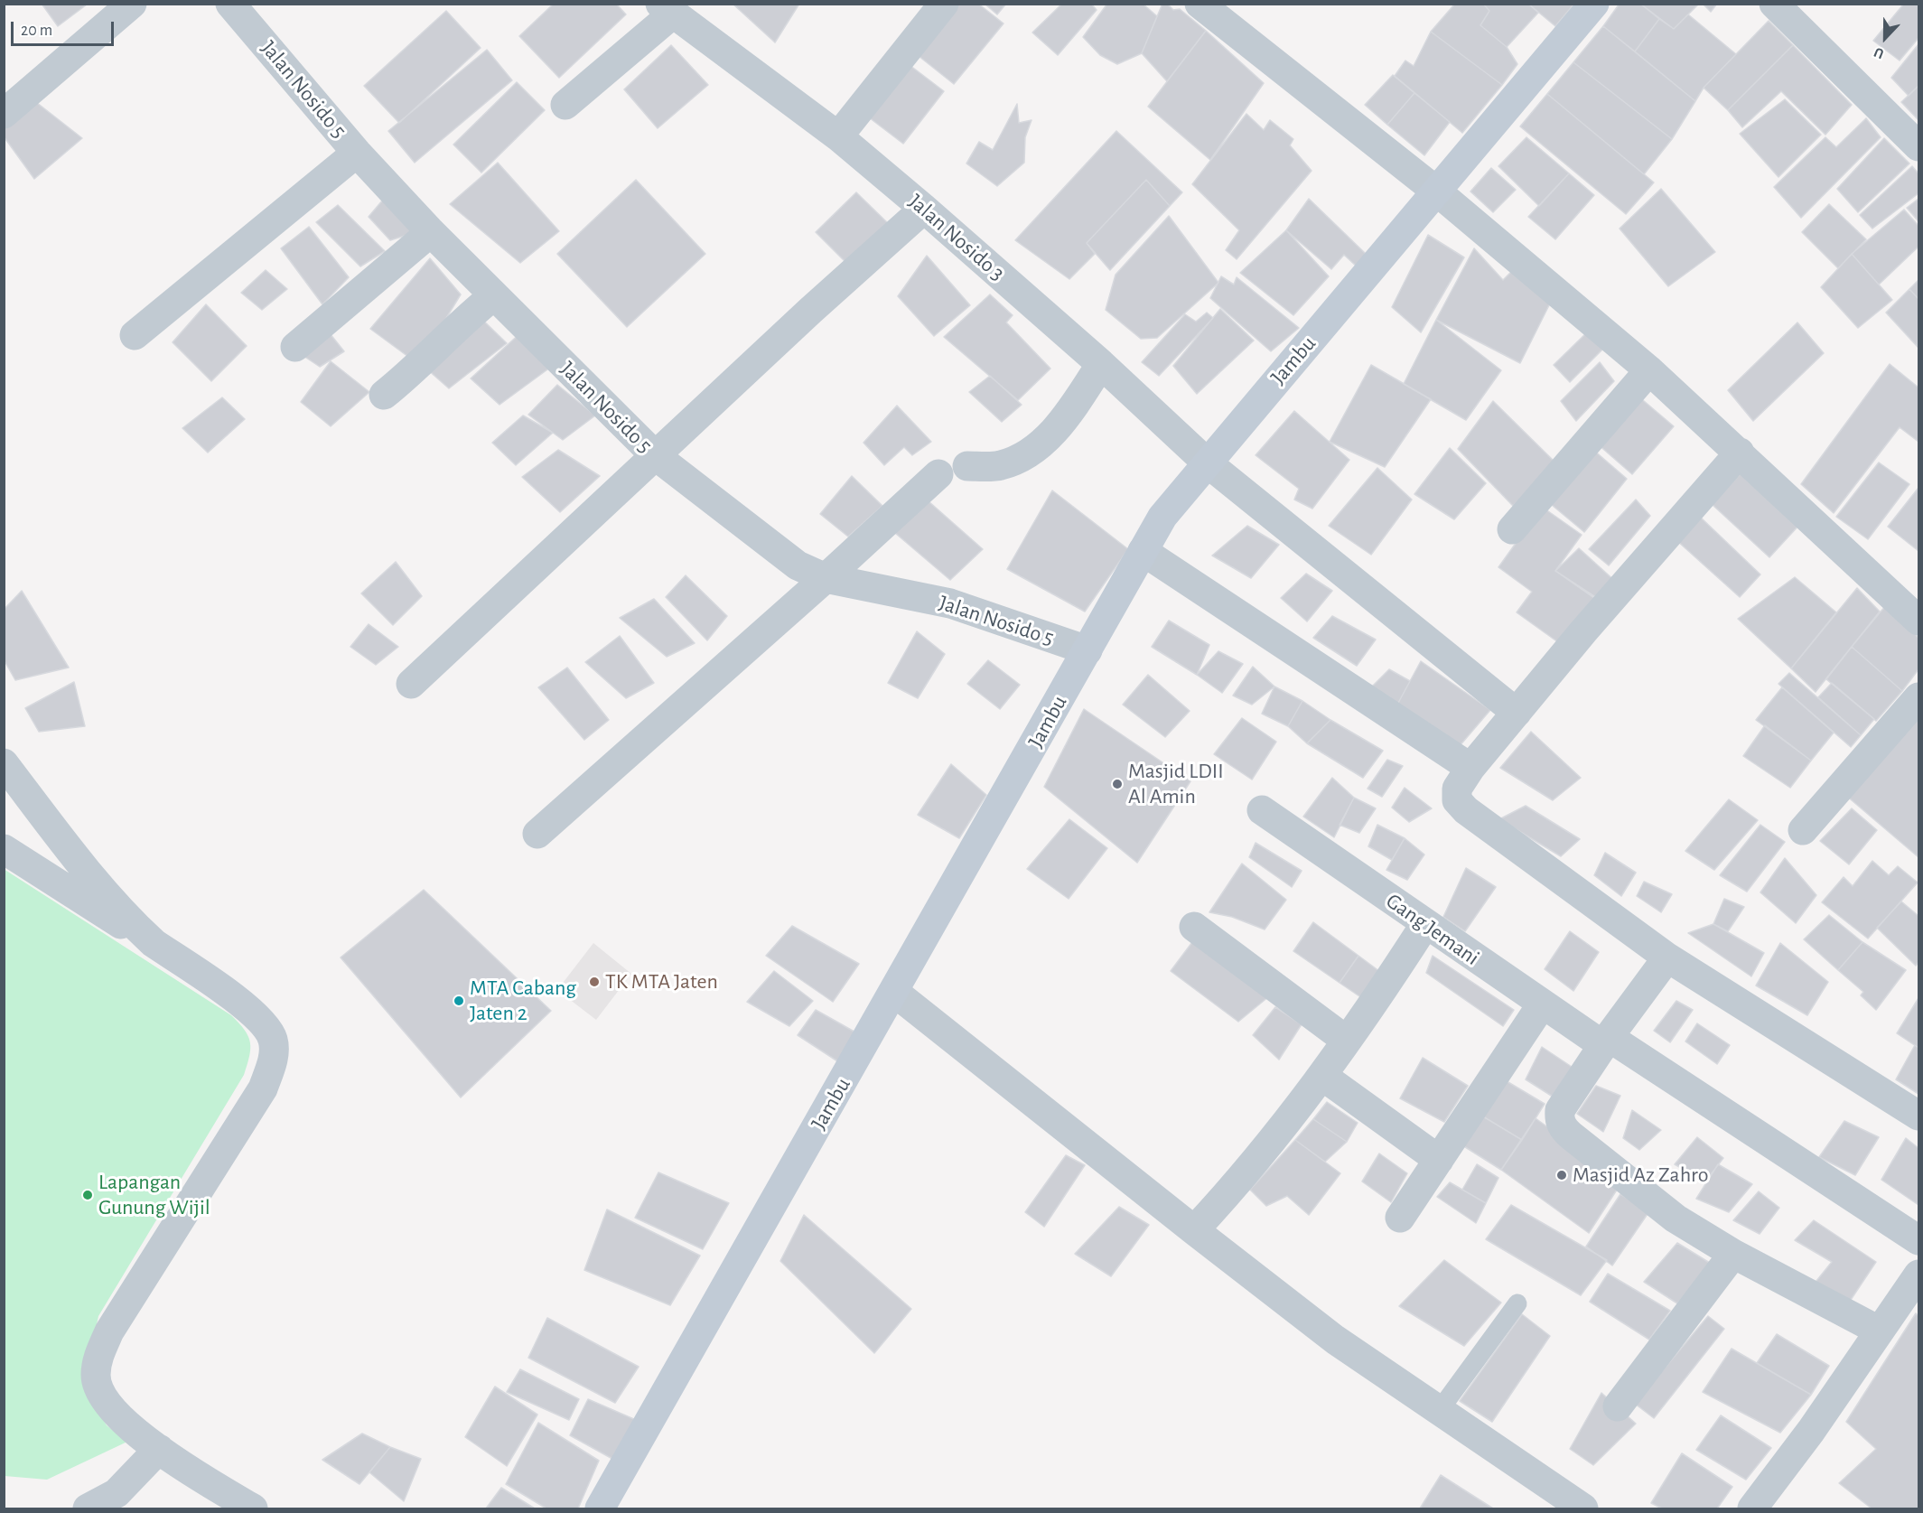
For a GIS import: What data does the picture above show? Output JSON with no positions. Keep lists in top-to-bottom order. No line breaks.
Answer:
{"streets":{"street":["Jalan Nosido 5","Jalan Nosido 3","Jambu","Gang Jemani"]},"crossings":[["Jalan Nosido 5","Jambu"],["Jalan Nosido 3","Jambu"]],"places":["Masjid LDII Al Amin","TK MTA Jaten","MTA Cabang Jaten 2","Masjid Az Zahro","Lapangan Gunung Wijil"],"scale_bar":"20 m","north":"bottom"}
